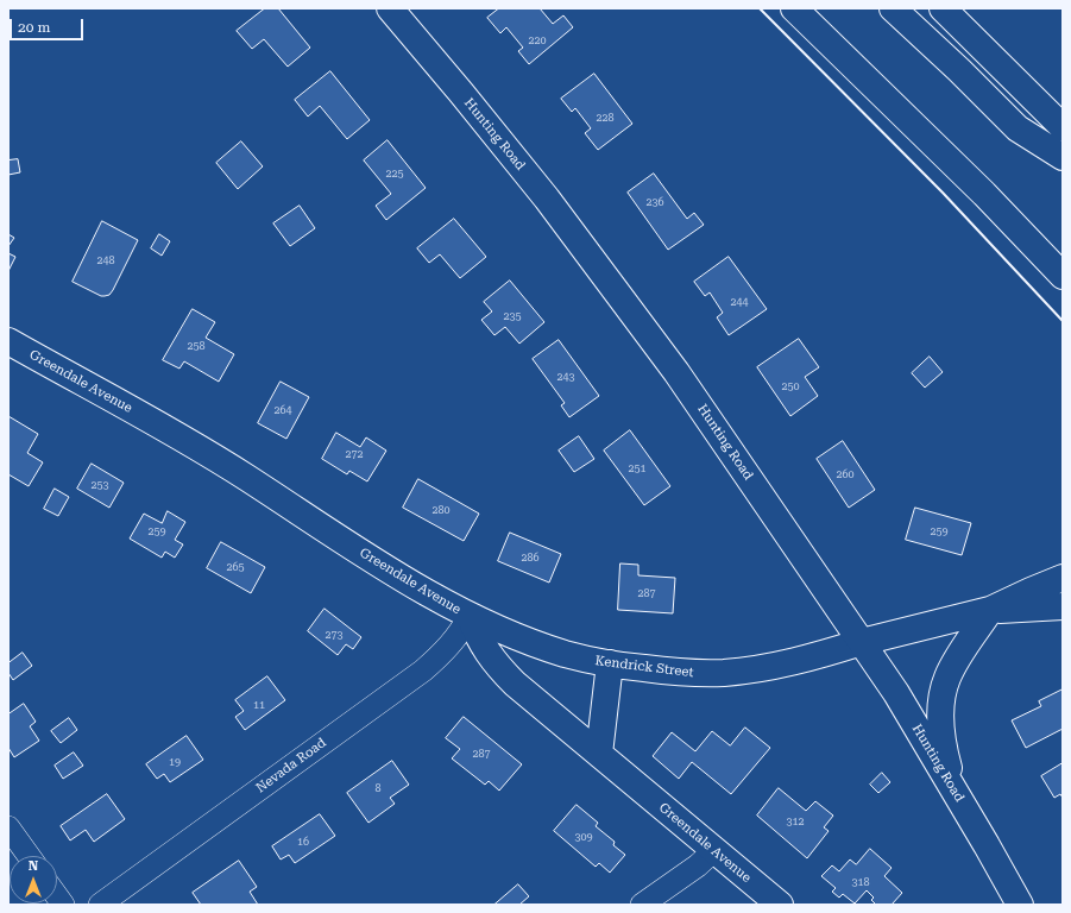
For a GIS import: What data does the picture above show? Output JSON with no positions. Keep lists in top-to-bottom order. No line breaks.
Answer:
{"streets":{"main road":["Hunting Road","Greendale Avenue","Kendrick Street"],"street":["Nevada Road"]},"crossings":[["Hunting Road","Kendrick Street"],["Greendale Avenue","Kendrick Street"],["Greendale Avenue","Nevada Road"],["Kendrick Street","Nevada Road"]],"house_numbers":["220","228","225","236","248","244","235","258","243","250","264","272","251","260","253","280","259","259","286","265","287","273","11","287","19","8","312","309","16","318"],"scale_bar":"20 m","north":"top"}
